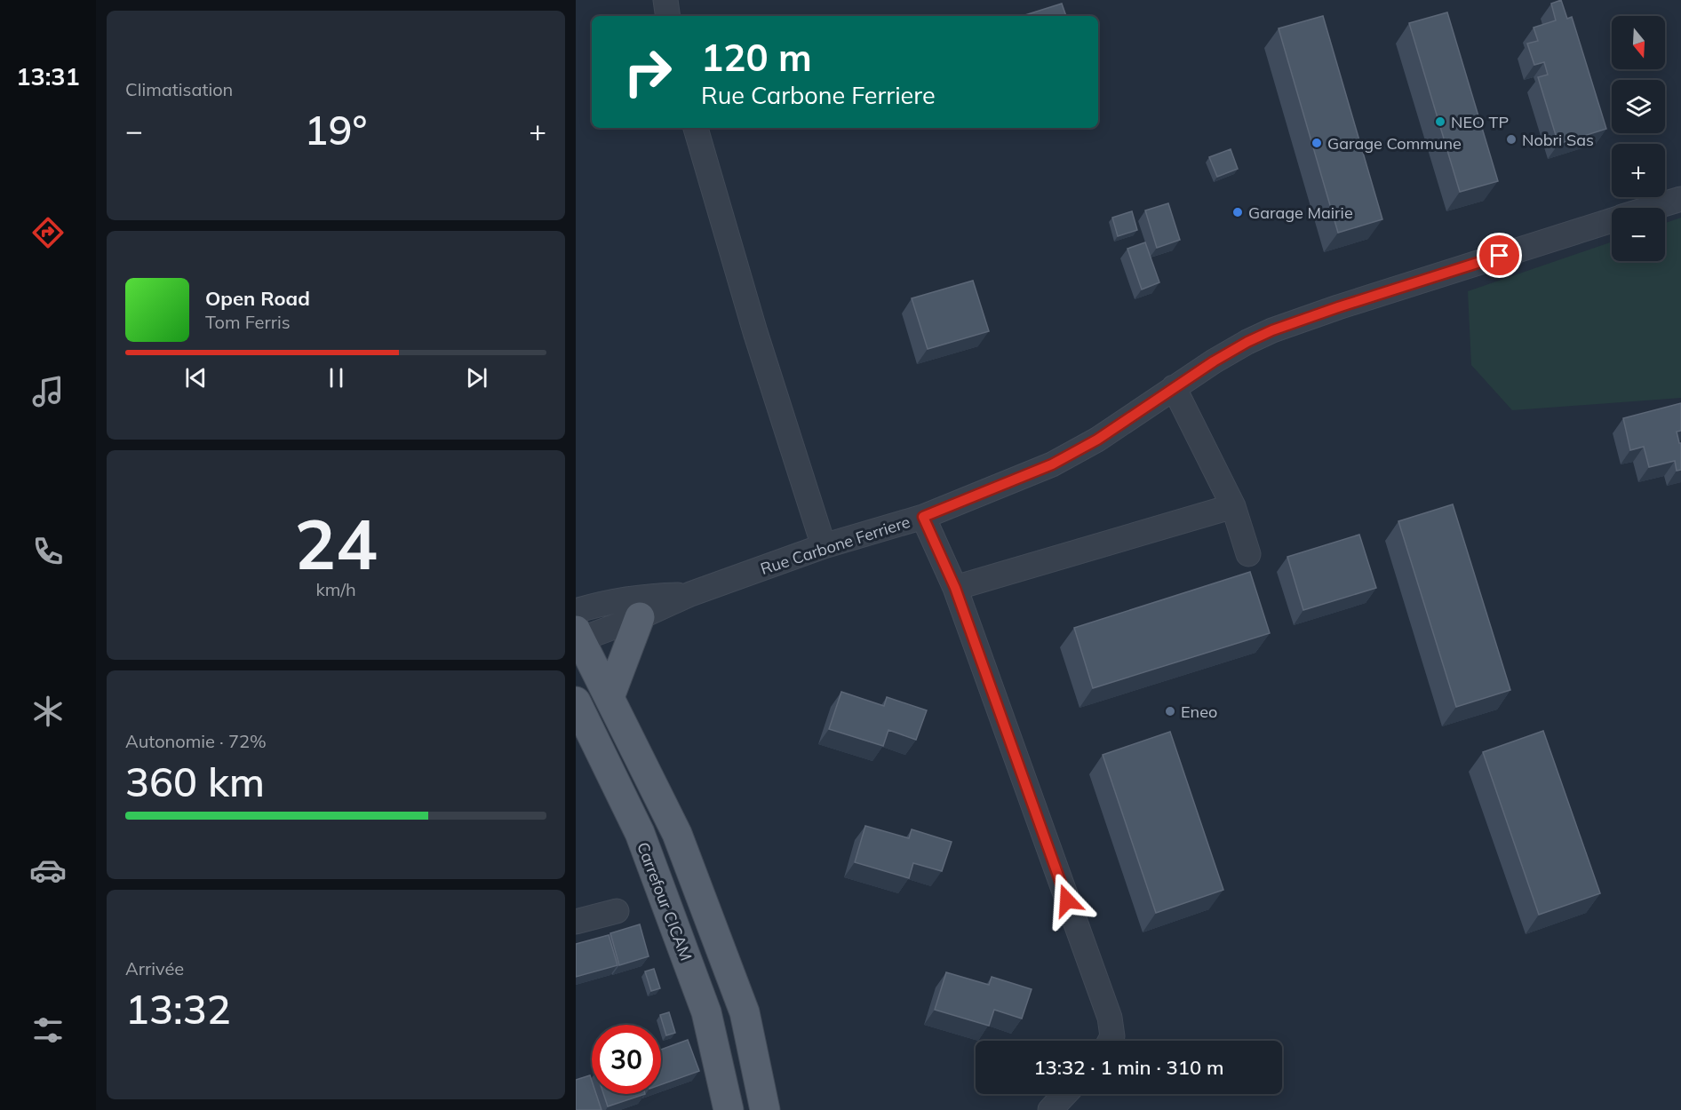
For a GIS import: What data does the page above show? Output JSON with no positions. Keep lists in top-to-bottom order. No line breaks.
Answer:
{"streets":{"main road":["Carrefour CICAM"],"street":["Rue Carbone Ferriere"]},"places":["NEO TP","Nobri Sas","Garage Commune","Garage Mairie","Eneo"],"north":"bottom","page":{"tabs":"13:31","tile":["Climatisation",["24","km/h"],["Autonomie · 72%","360 km"],["Arrivée","13:32"]],"map_buttons":["+","−"],"turn":["120 m","Rue Carbone Ferriere"],"heat":["−","19°","+"],"song":["Open Road","Tom Ferris"],"limit":"30","trip":"13:32 · 1 min · 310 m"}}
